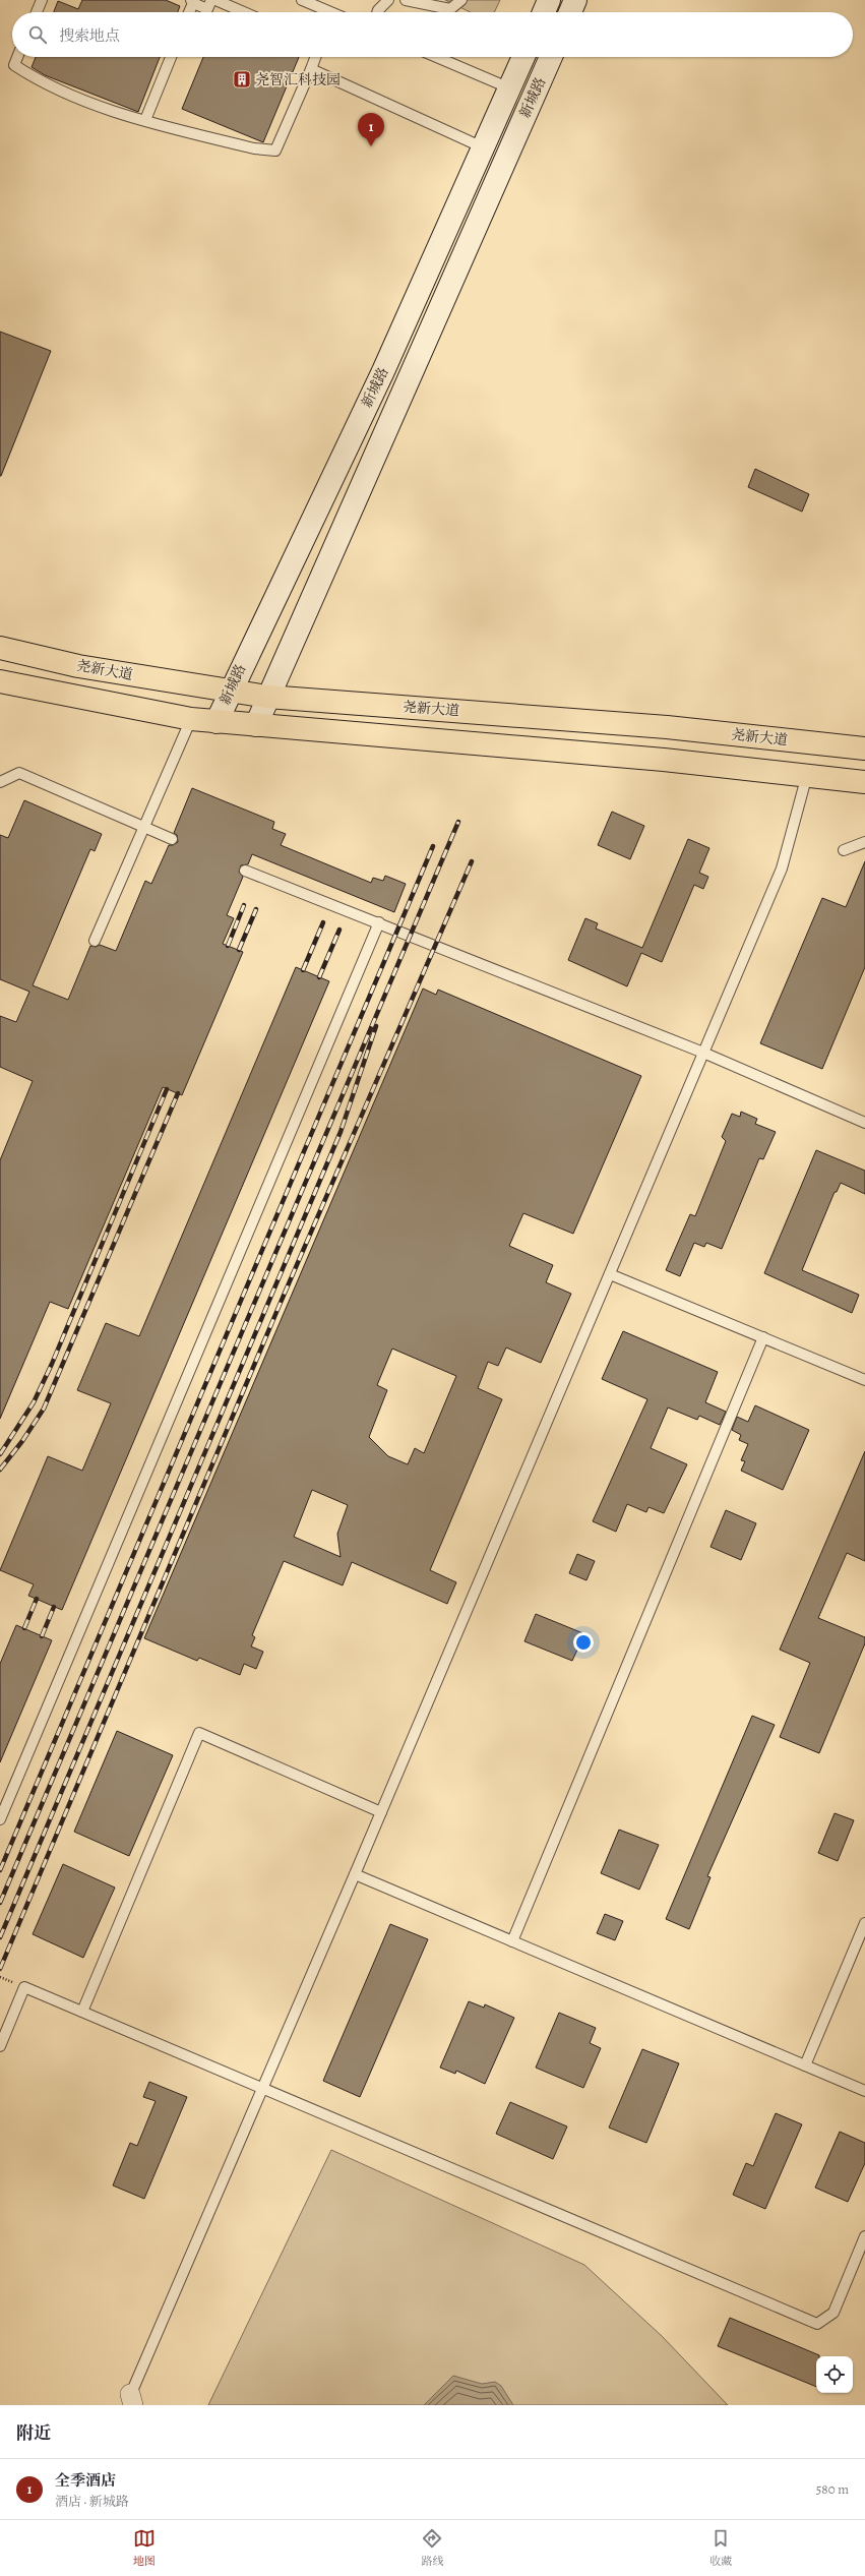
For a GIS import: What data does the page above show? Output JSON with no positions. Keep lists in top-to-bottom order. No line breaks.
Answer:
{"streets":{"main road":["新城路","尧新大道"]},"crossings":[["新城路","尧新大道"]],"places":{"building":["尧智汇科技园"]},"page":{"search":"搜索地点","pins":"1","heading":"附近","list":[{"mark":"1","name":"全季酒店","note":"酒店 · 新城路","value":"580 m"}],"nav":["地图","路线","收藏"]}}
